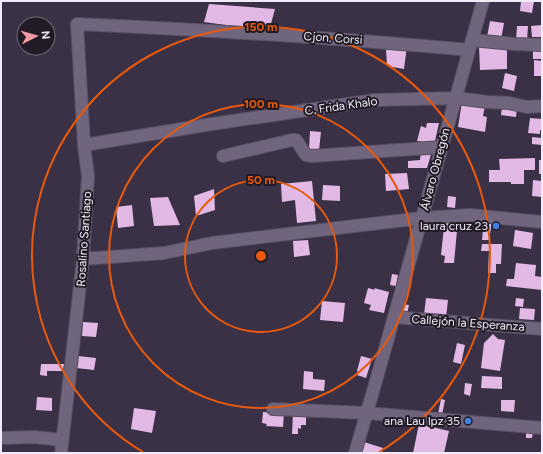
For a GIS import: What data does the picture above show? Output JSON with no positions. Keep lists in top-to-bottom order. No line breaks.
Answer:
{"streets":{"street":["Cjon. Corsi","C. Frida Khalo","Álvaro Obregón","Rosalino Santiago","Callejón la Esperanza"]},"crossings":[["Cjon. Corsi","Álvaro Obregón"],["Cjon. Corsi","Rosalino Santiago"],["C. Frida Khalo","Álvaro Obregón"],["C. Frida Khalo","Rosalino Santiago"],["Álvaro Obregón","Callejón la Esperanza"]],"places":["laura cruz 23","ana Lau lpz 35"],"north":"right","rings":["150 m","100 m","50 m"]}
